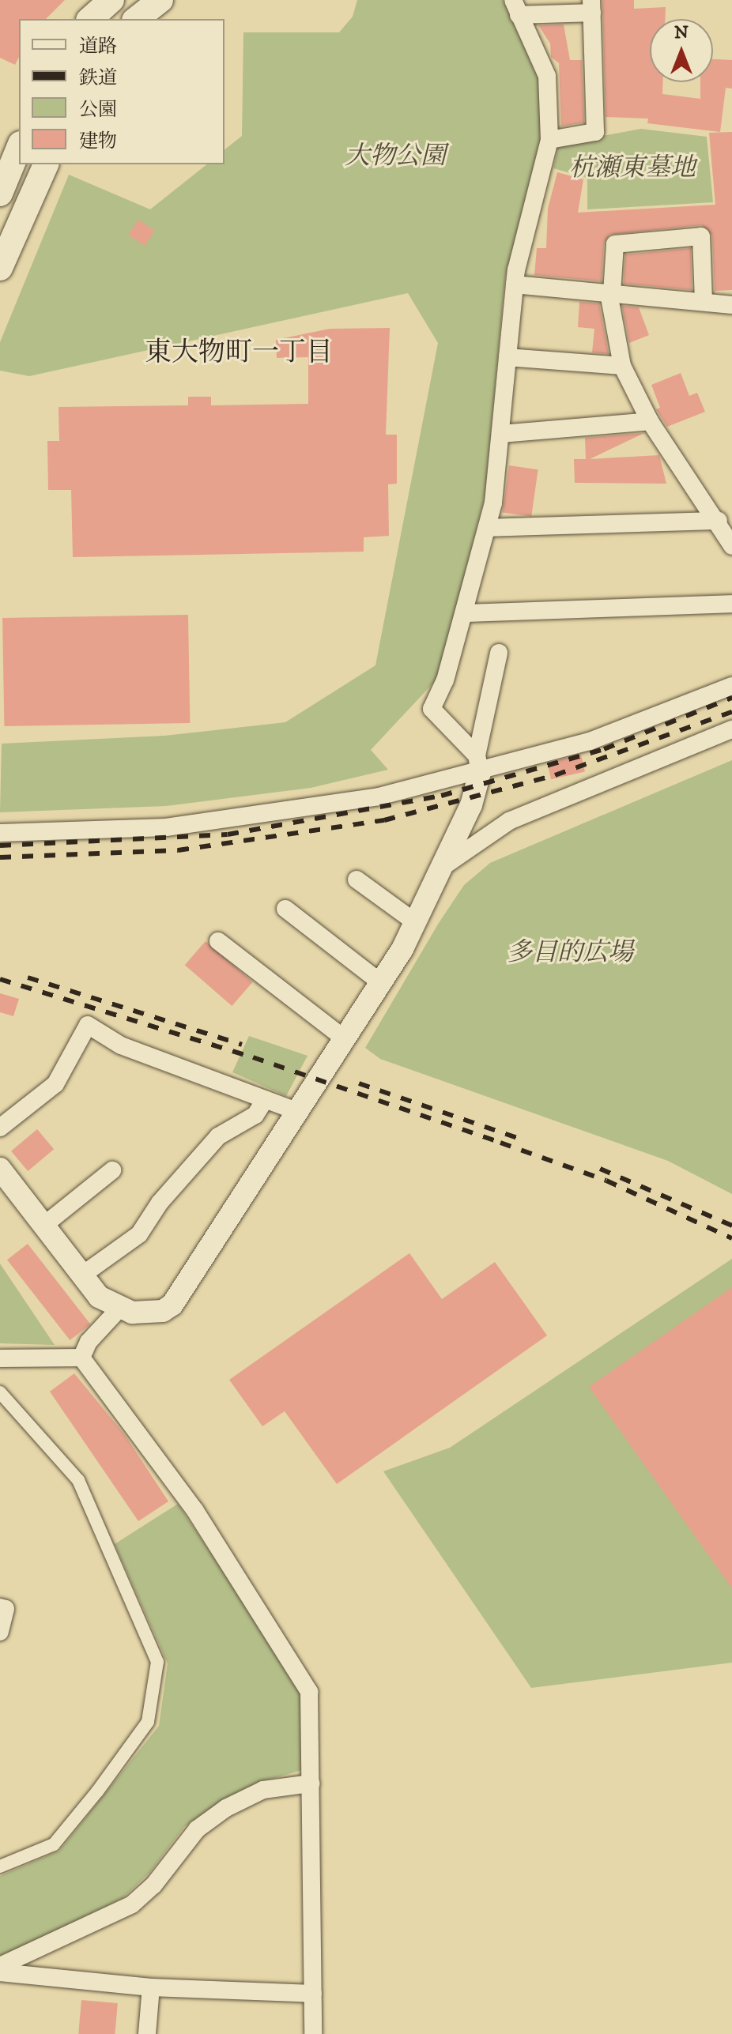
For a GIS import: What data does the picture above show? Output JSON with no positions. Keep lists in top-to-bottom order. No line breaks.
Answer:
{"districts":["東大物町一丁目"],"parks":["大物公園","杭瀬東墓地","多目的広場"],"legend":["道路","鉄道","公園","建物"],"north":"top"}
